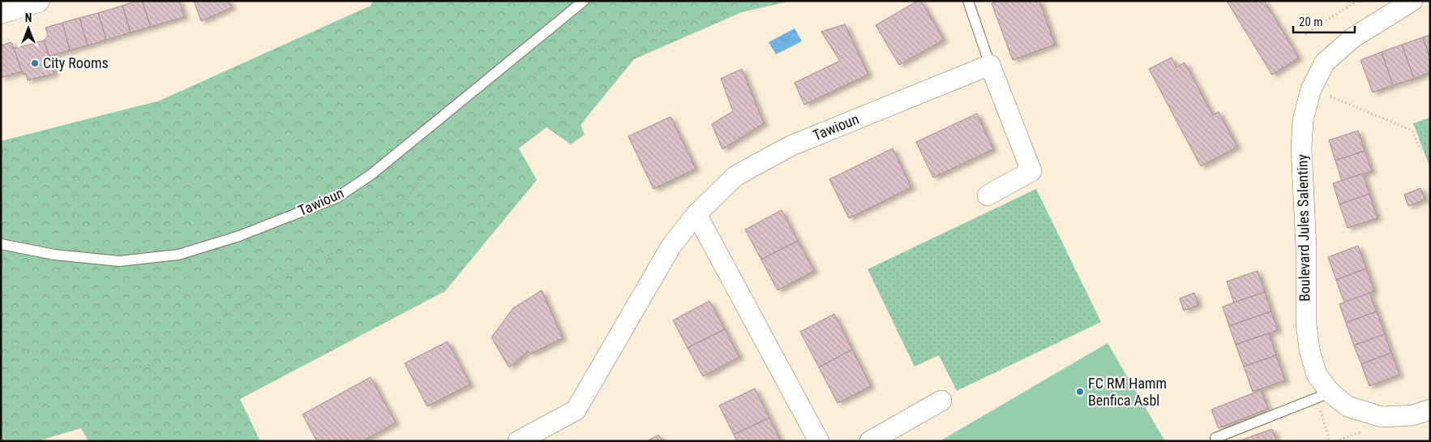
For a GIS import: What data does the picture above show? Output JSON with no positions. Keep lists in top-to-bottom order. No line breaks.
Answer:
{"streets":{"street":["Tawioun","Boulevard Jules Salentiny"]},"places":["City Rooms","FC RM Hamm Benfica Asbl"],"scale_bar":"20 m","north":"top"}
